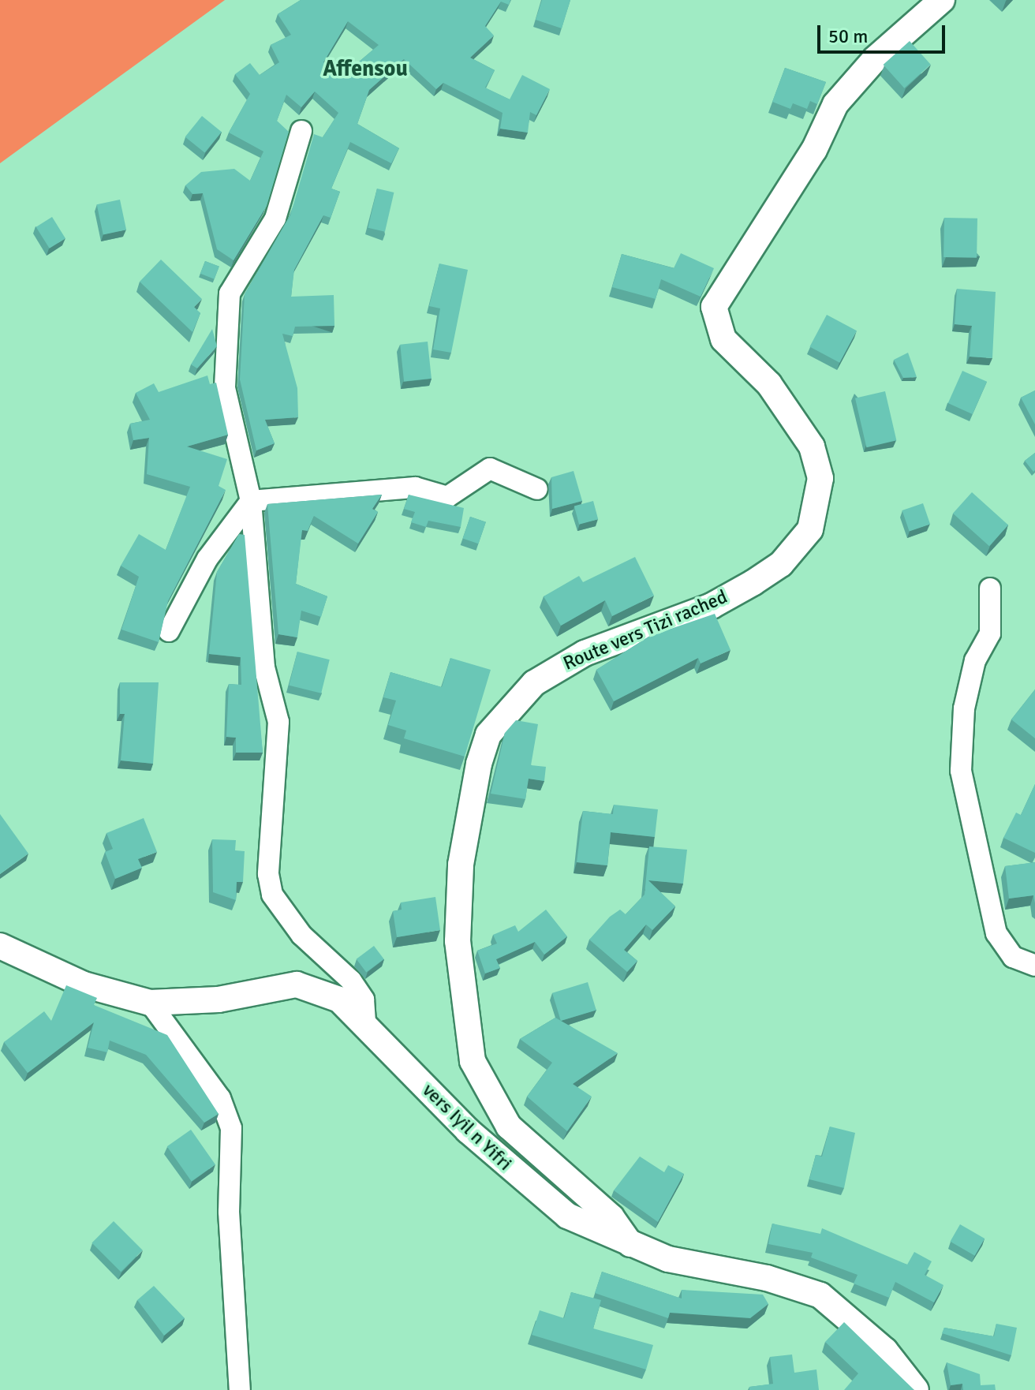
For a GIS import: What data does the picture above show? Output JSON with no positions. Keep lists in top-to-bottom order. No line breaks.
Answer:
{"streets":{"main road":["Route vers Tizi rached","vers Iγil n Yifri"]},"crossings":[["Route vers Tizi rached","vers Iγil n Yifri"]],"districts":["Affensou"],"scale_bar":"50 m"}
